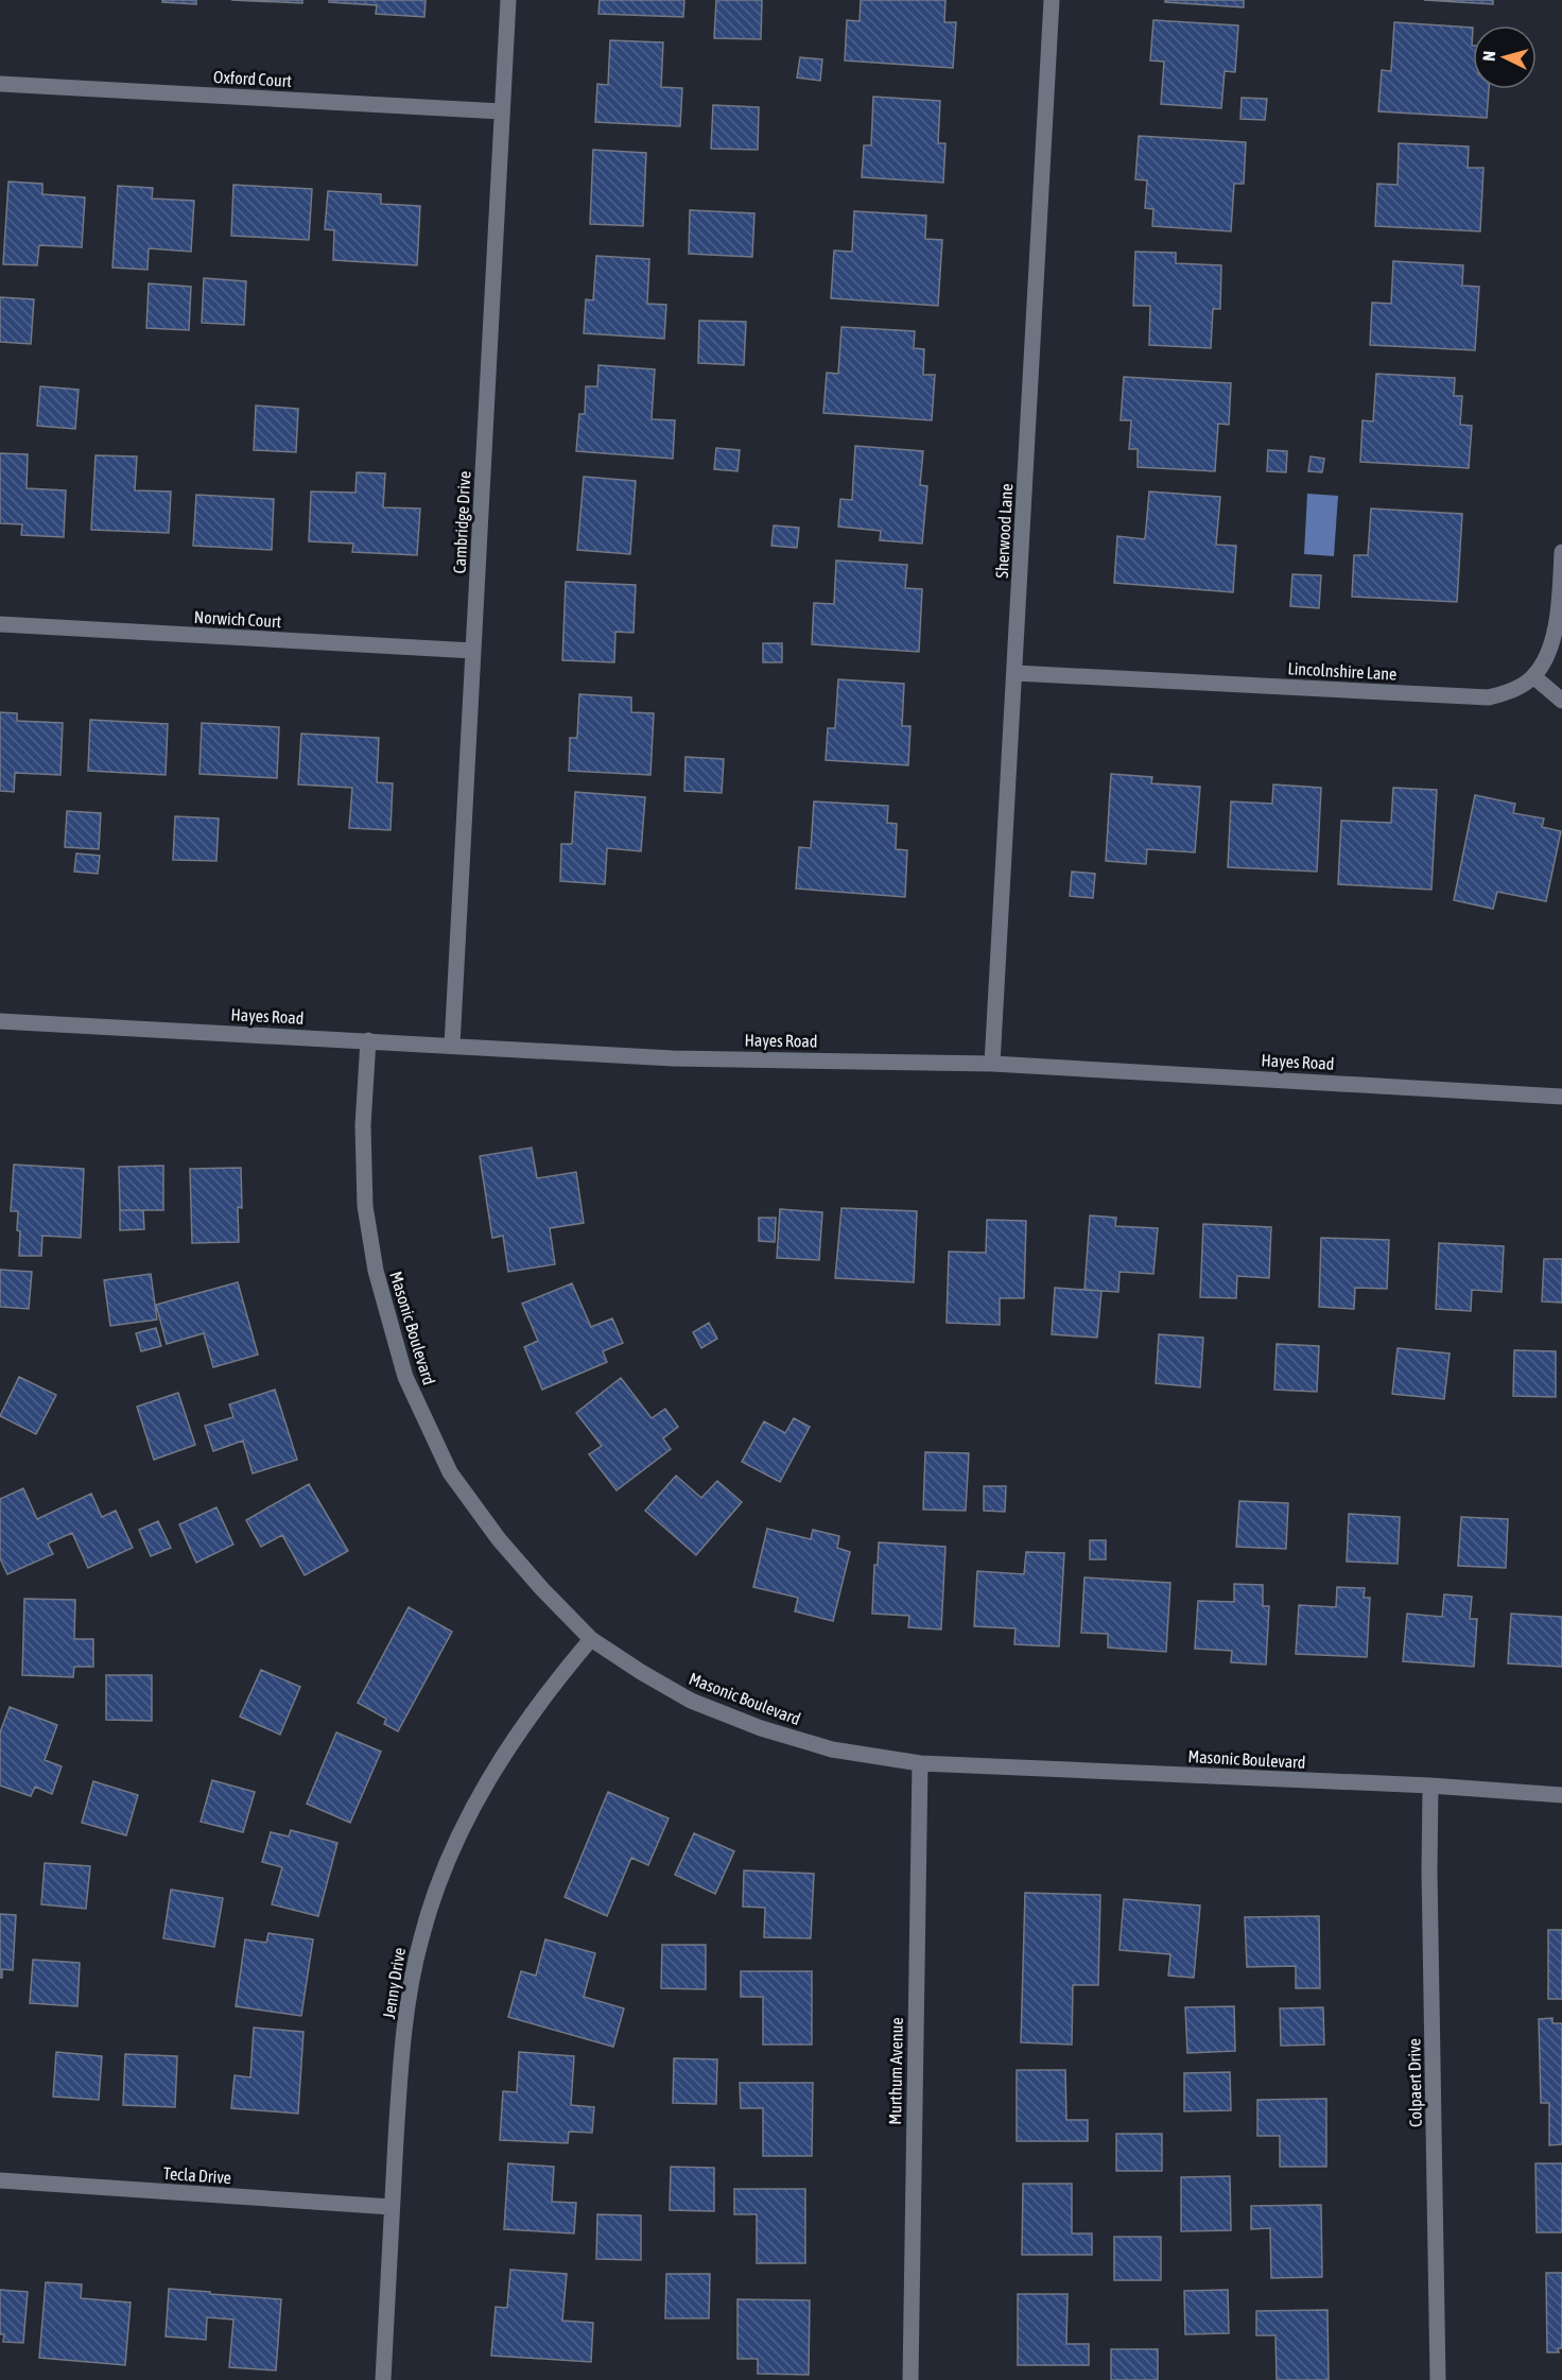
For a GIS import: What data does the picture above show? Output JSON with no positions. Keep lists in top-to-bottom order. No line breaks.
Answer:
{"streets":{"street":["Oxford Court","Cambridge Drive","Sherwood Lane","Norwich Court","Lincolnshire Lane","Hayes Road","Masonic Boulevard","Jenny Drive","Murthum Avenue","Colpaert Drive","Tecla Drive"]},"crossings":[["Oxford Court","Cambridge Drive"],["Cambridge Drive","Norwich Court"],["Cambridge Drive","Hayes Road"],["Sherwood Lane","Lincolnshire Lane"],["Sherwood Lane","Hayes Road"],["Hayes Road","Masonic Boulevard"],["Masonic Boulevard","Jenny Drive"],["Masonic Boulevard","Murthum Avenue"],["Masonic Boulevard","Colpaert Drive"],["Jenny Drive","Tecla Drive"]],"north":"left"}
